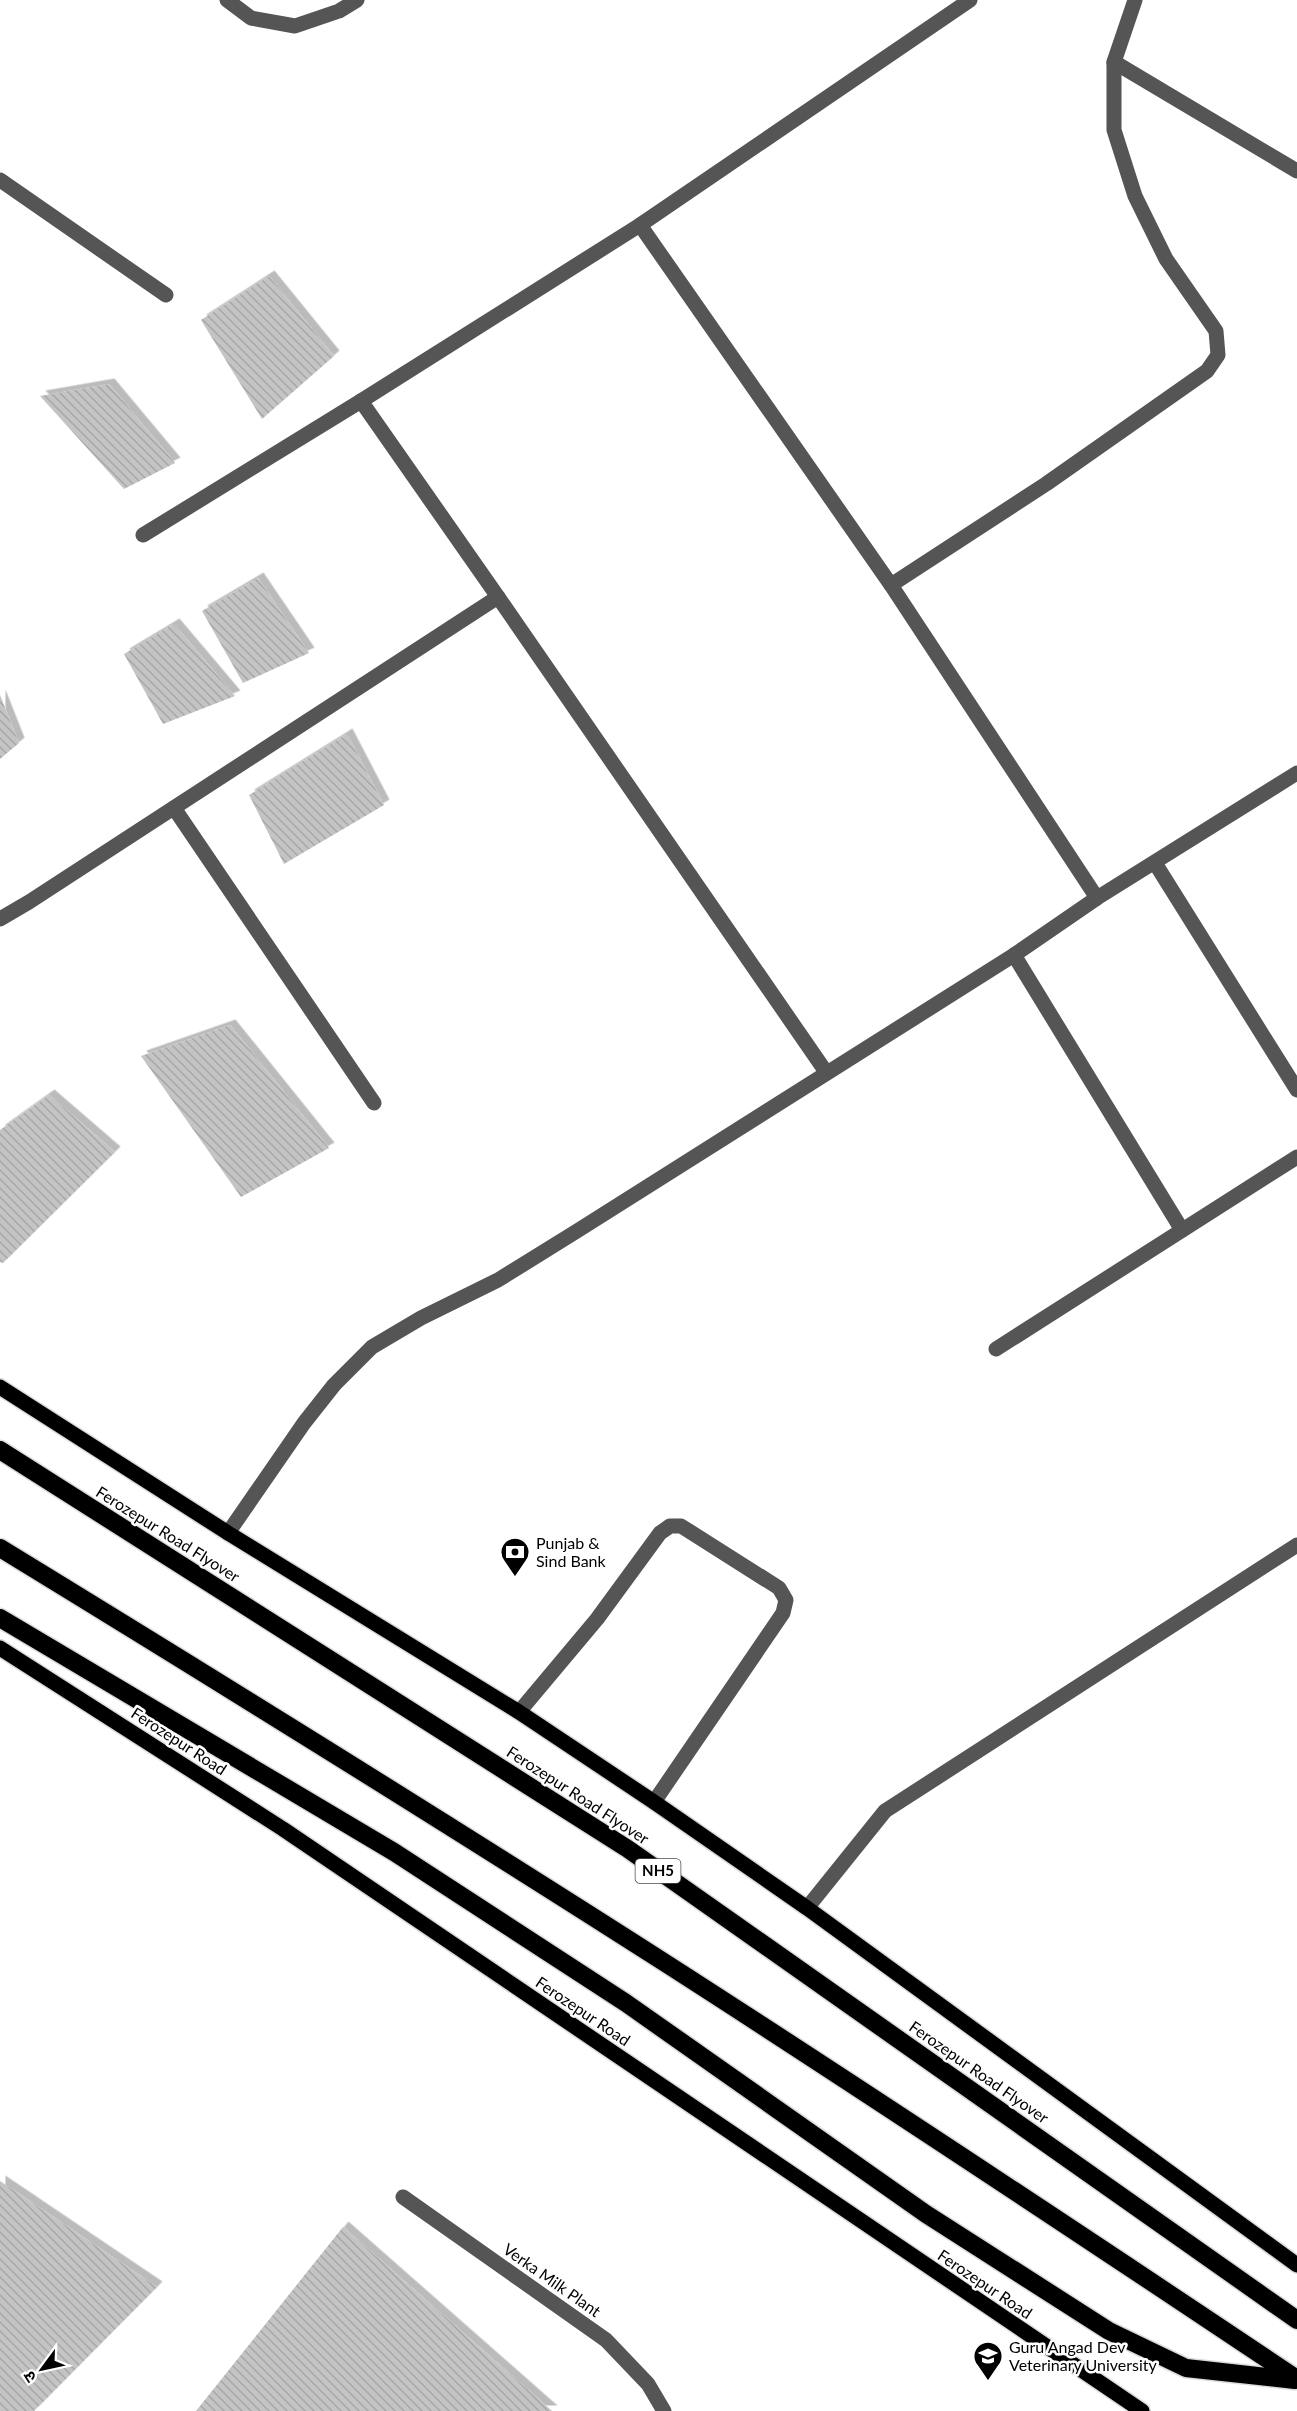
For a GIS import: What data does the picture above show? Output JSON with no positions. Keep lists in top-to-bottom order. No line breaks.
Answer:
{"streets":{"highway":["Ferozepur Road Flyover","NH5"],"main road":["Ferozepur Road"],"street":["Verka Milk Plant"]},"places":{"bank":["Punjab & Sind Bank"],"school or university":["Guru Angad Dev Veterinary University"]},"north":"bottom left"}
